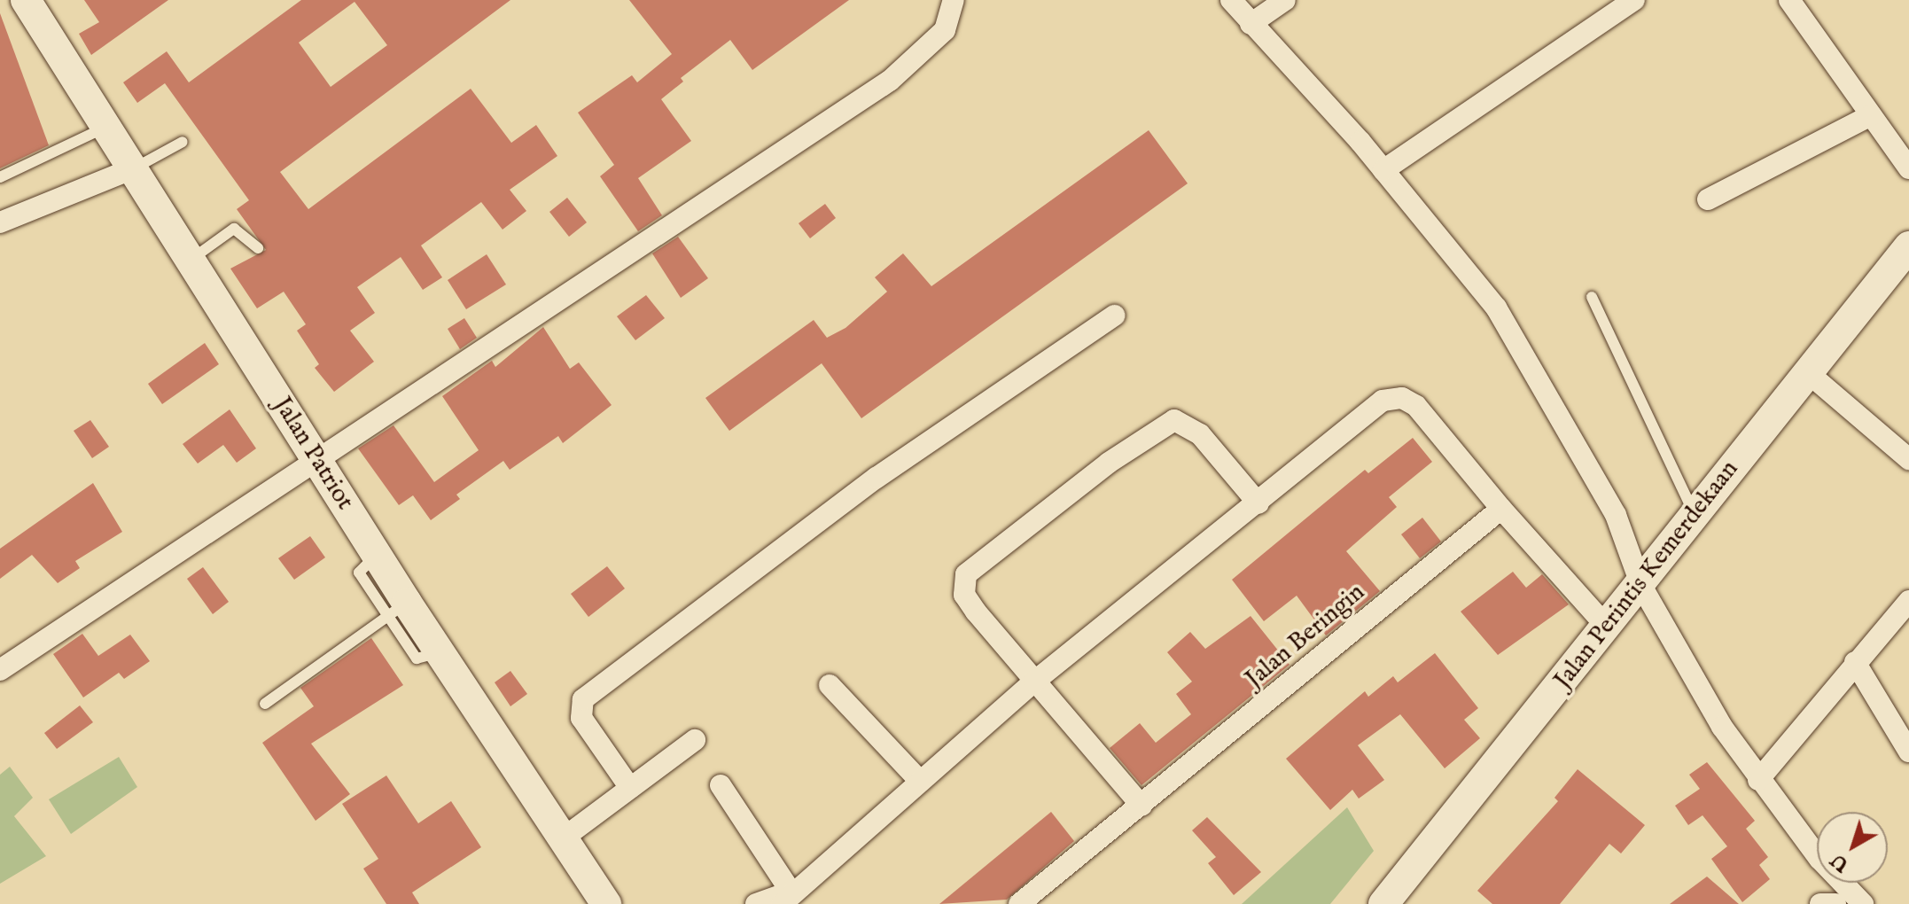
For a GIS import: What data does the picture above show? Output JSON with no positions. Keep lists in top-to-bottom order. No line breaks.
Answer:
{"streets":{"street":["Jalan Patriot","Jalan Perintis Kemerdekaan","Jalan Beringin"]},"north":"bottom left"}
